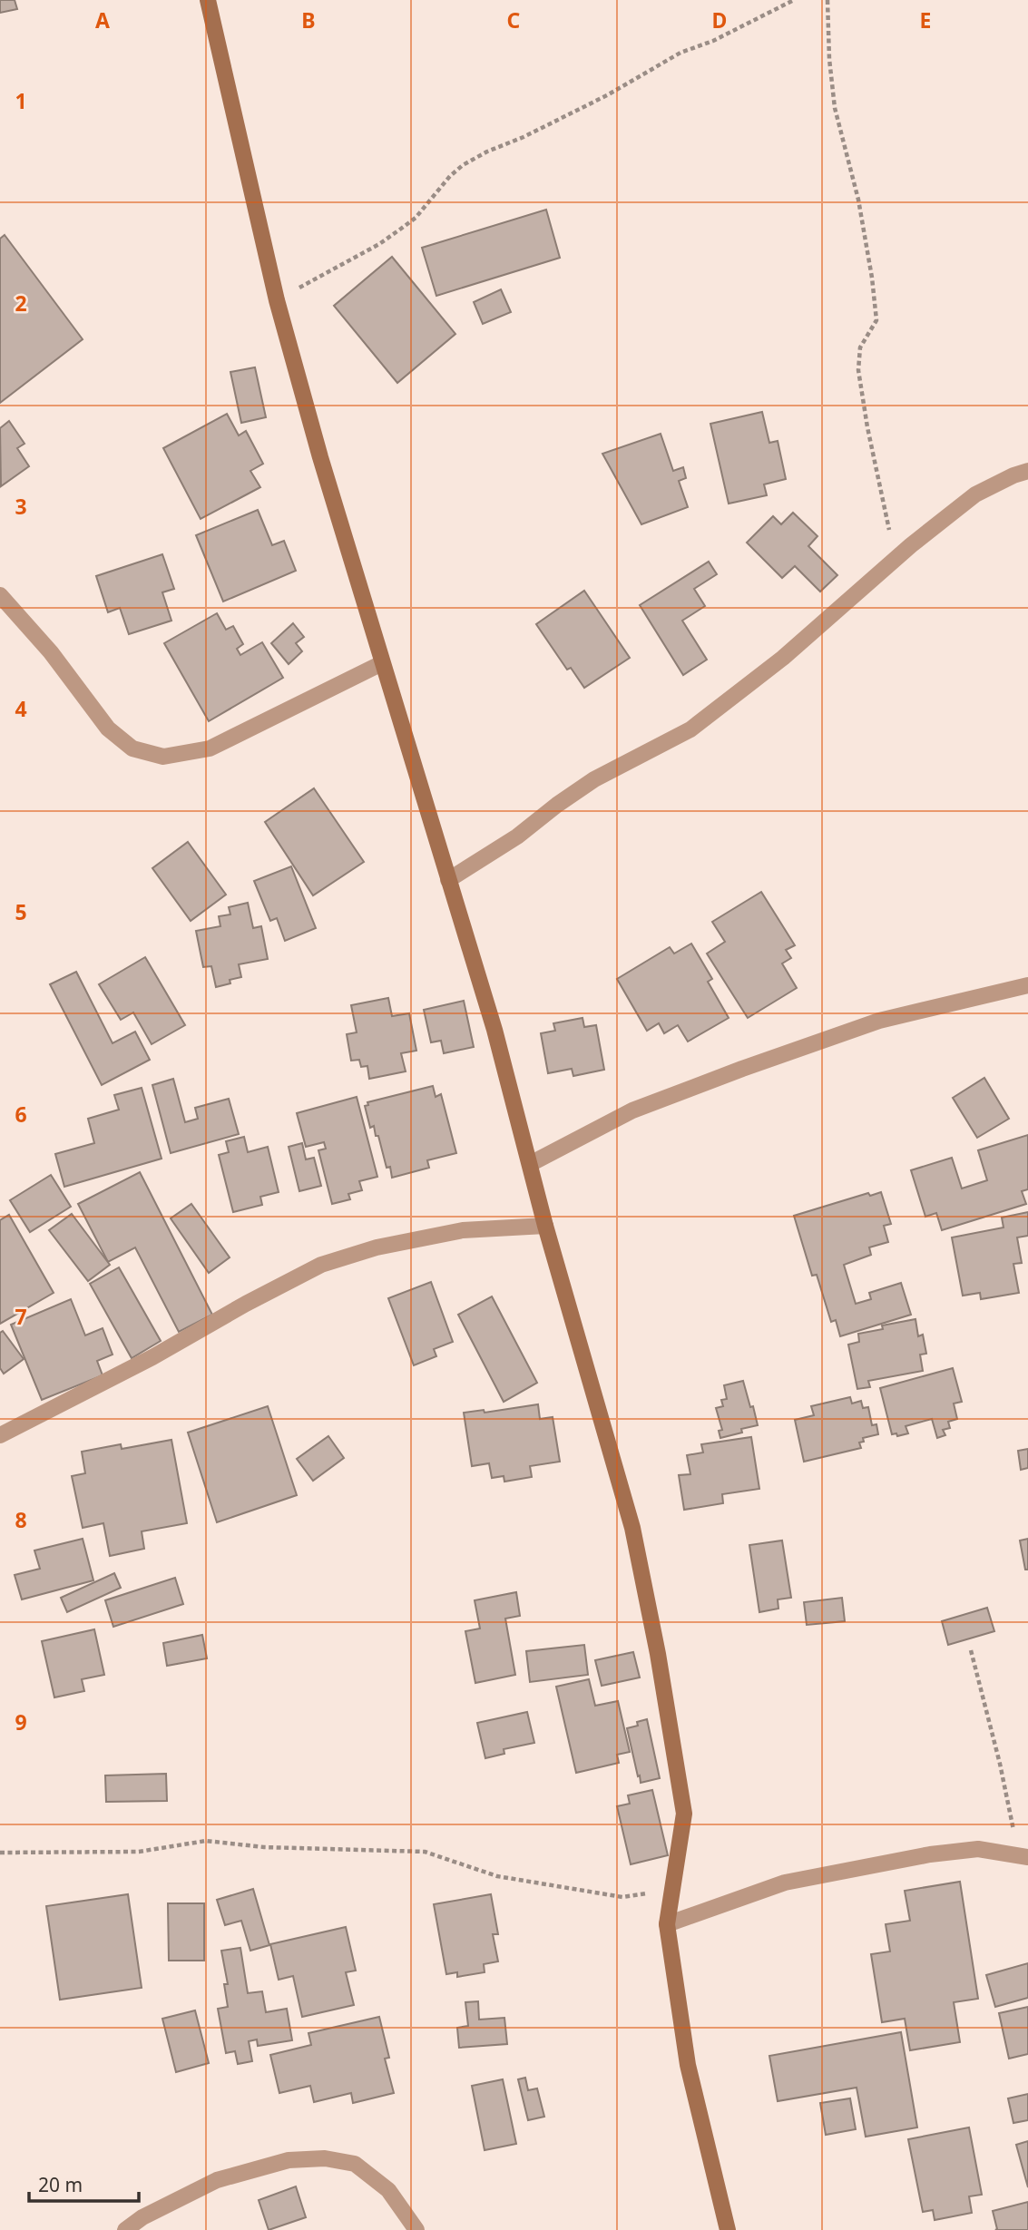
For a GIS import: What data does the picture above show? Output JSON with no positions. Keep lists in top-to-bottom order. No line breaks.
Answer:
{"scale_bar":"20 m","grid":{"columns":["A","B","C","D","E"],"rows":["1","2","3","4","5","6","7","8","9"]}}
